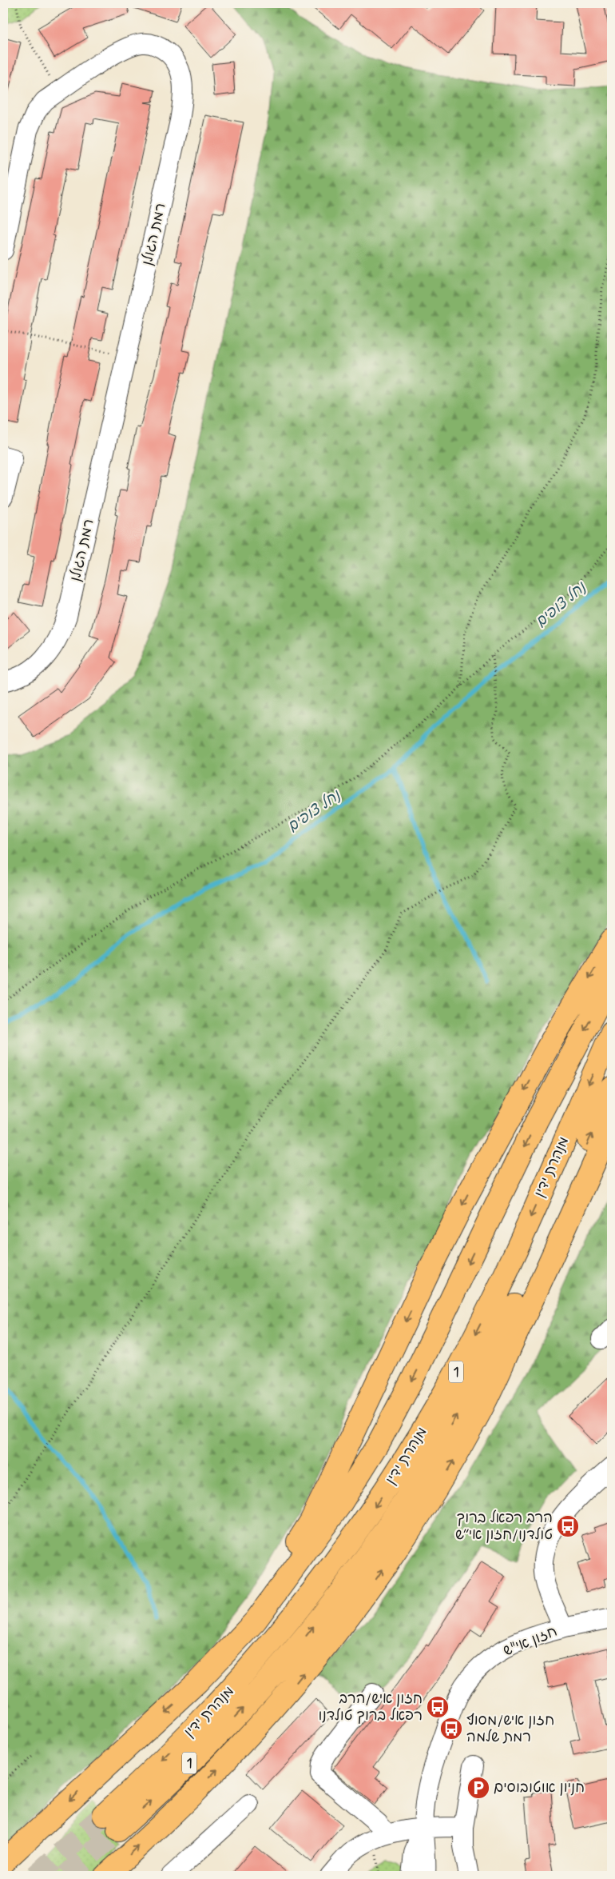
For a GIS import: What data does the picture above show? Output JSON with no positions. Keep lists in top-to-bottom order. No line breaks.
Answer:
{"streets":{"highway":["מנהרת ידין","1"],"street":["רמת הגולן","חזון אי\"ש"]},"water":["נחל צופים"],"places":{"bus stop":["הרב רפאל ברוך טולדנו/חזון אי״ש","חזון איש/הרב רפאל ברוך טולדנו","חזון איש/מסוף רמת שלמה"],"parking":["חניון אוטובוסים"]}}
